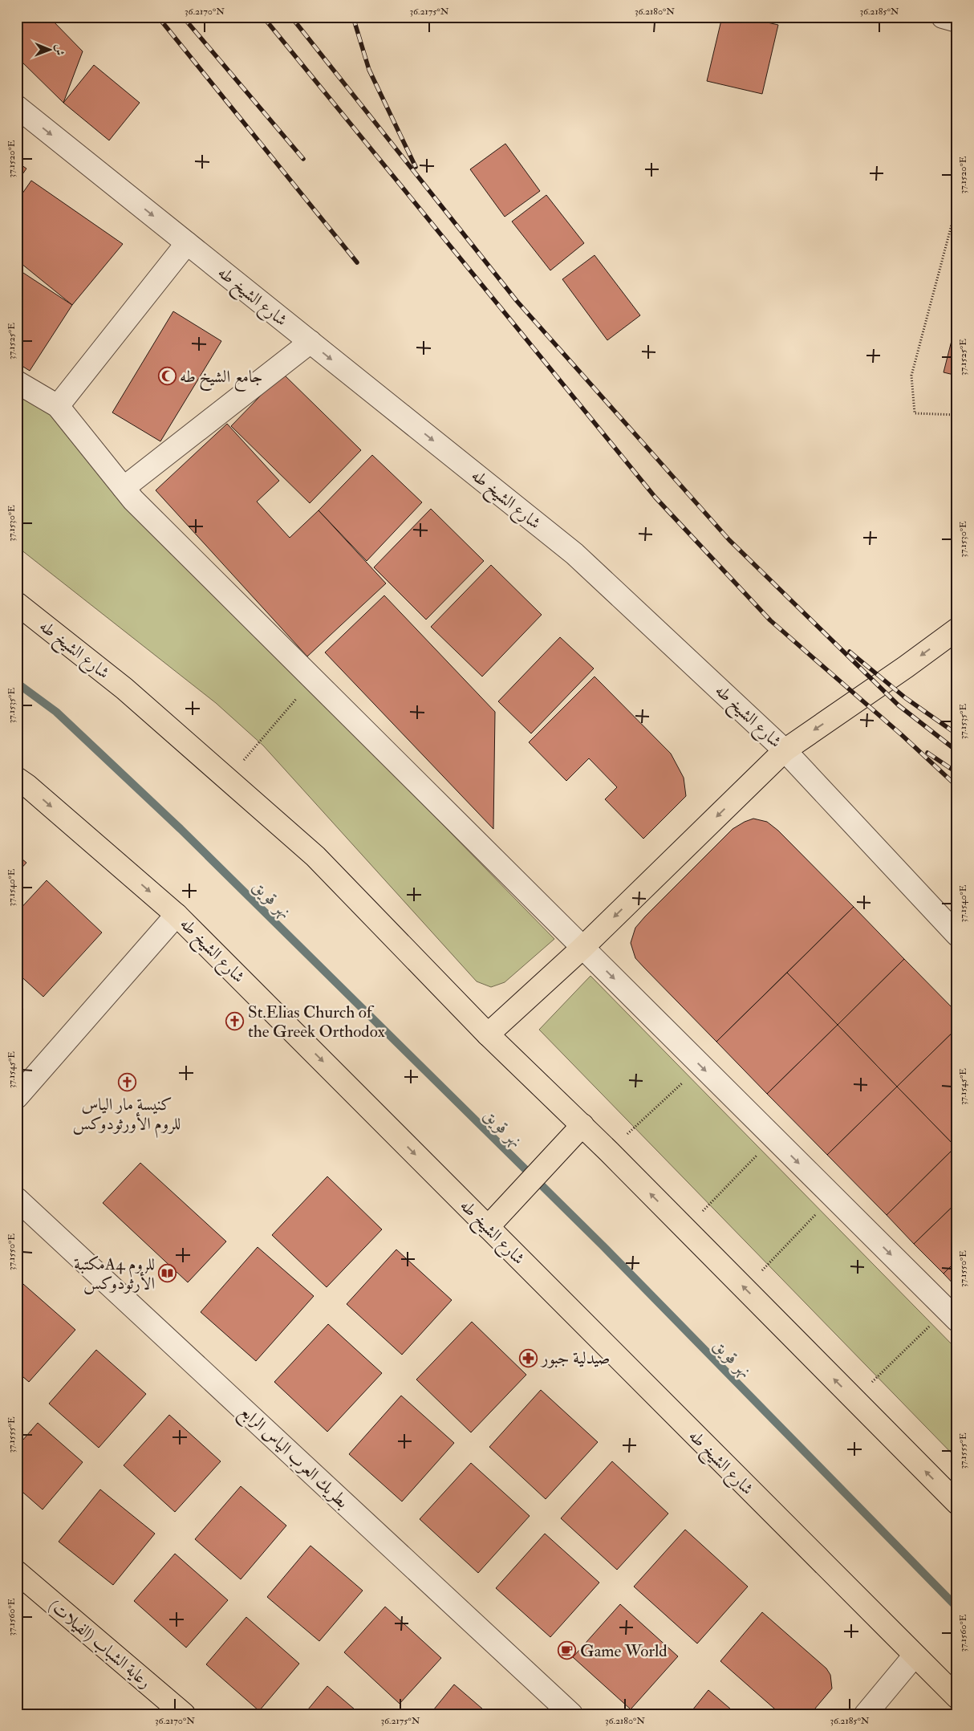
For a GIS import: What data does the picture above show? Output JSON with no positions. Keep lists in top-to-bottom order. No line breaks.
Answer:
{"streets":{"main road":["شارع الشيخ طه","رعاية الشباب (الفيلات)"],"street":["بطريك العرب الياس الرابع"]},"water":["نهر قويق"],"places":{"mosque":["جامع الشيخ طه"],"church":["St.Elias Church of the Greek Orthodox","كنيسة مار الياس للروم الأورثودوكس"],"library":["مكتبةA4 للروم الأرثودوكس"],"pharmacy":["صيدلية جبور"],"cafe":["Game World"]},"north":"right","coordinates":["36.2170°N","36.2175°N","36.2180°N","36.2185°N","37.1520°E","37.1525°E","37.1530°E","37.1535°E","37.1540°E","37.1545°E","37.1550°E","37.1555°E","37.1560°E"]}
